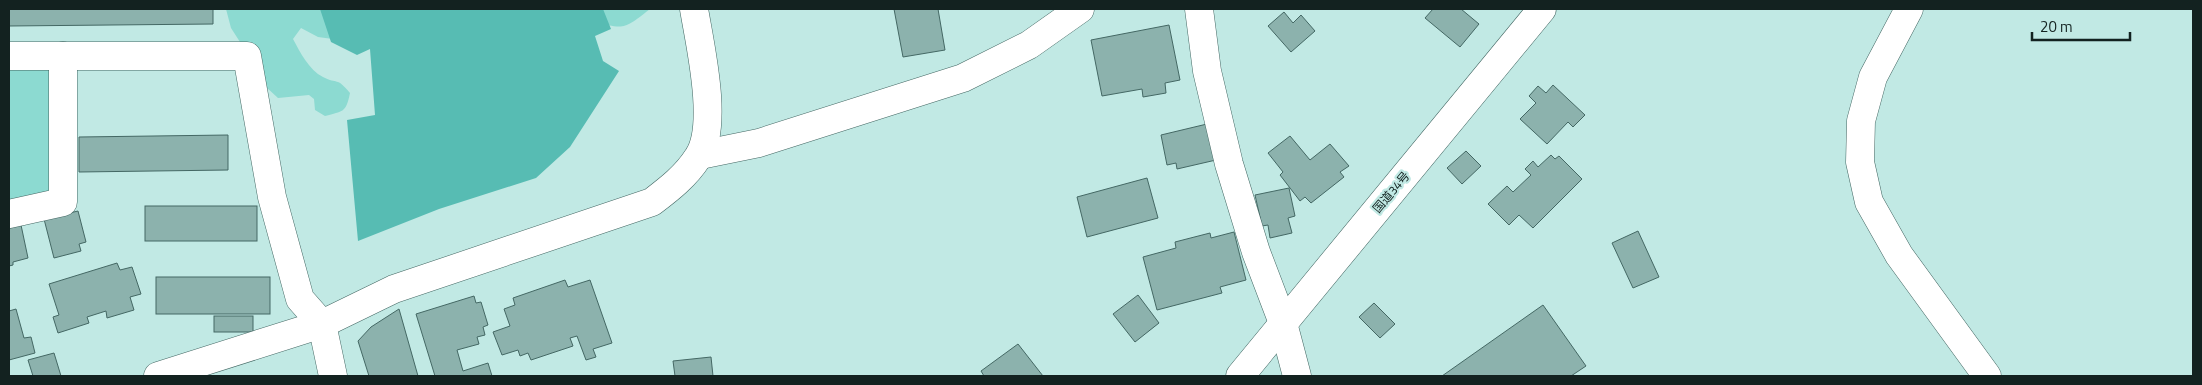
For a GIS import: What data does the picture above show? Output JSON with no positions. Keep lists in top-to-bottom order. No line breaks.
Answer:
{"streets":{"main road":["国道34号"]},"scale_bar":"20 m"}
